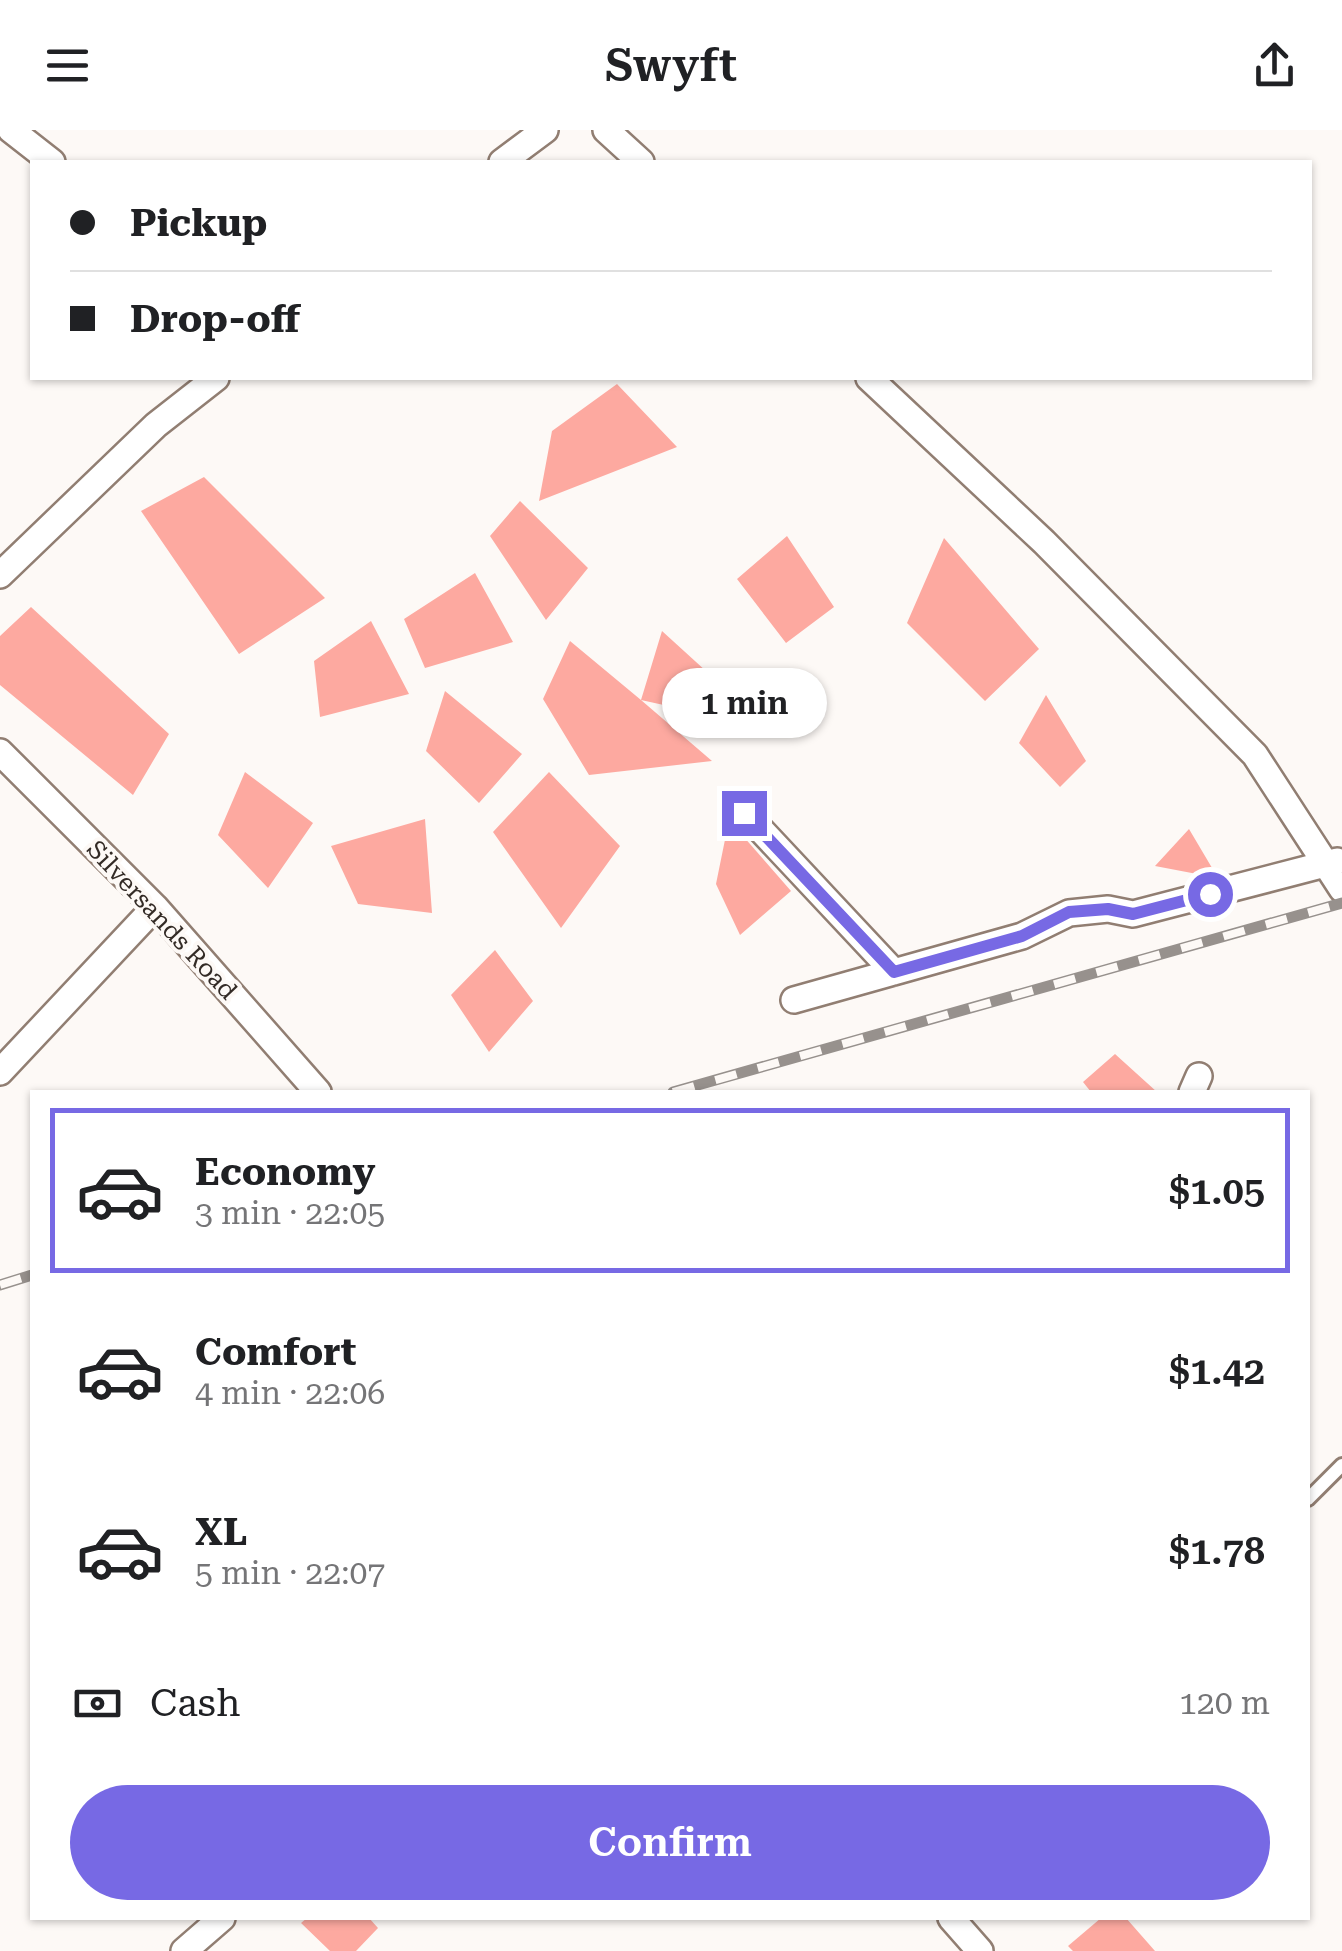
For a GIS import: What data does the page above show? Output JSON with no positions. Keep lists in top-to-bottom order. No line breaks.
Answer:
{"streets":{"street":["Silversands Road"]},"page":{"header":"Swyft","banner":["Pickup","Drop-off"],"bubble":"1 min","list":[{"name":"Economy","note":"3 min · 22:05","value":"$1.05"},{"name":"Comfort","note":"4 min · 22:06","value":"$1.42"},{"name":"XL","note":"5 min · 22:07","value":"$1.78"}],"pay":["Cash","120 m"],"buttons":"Confirm"}}
